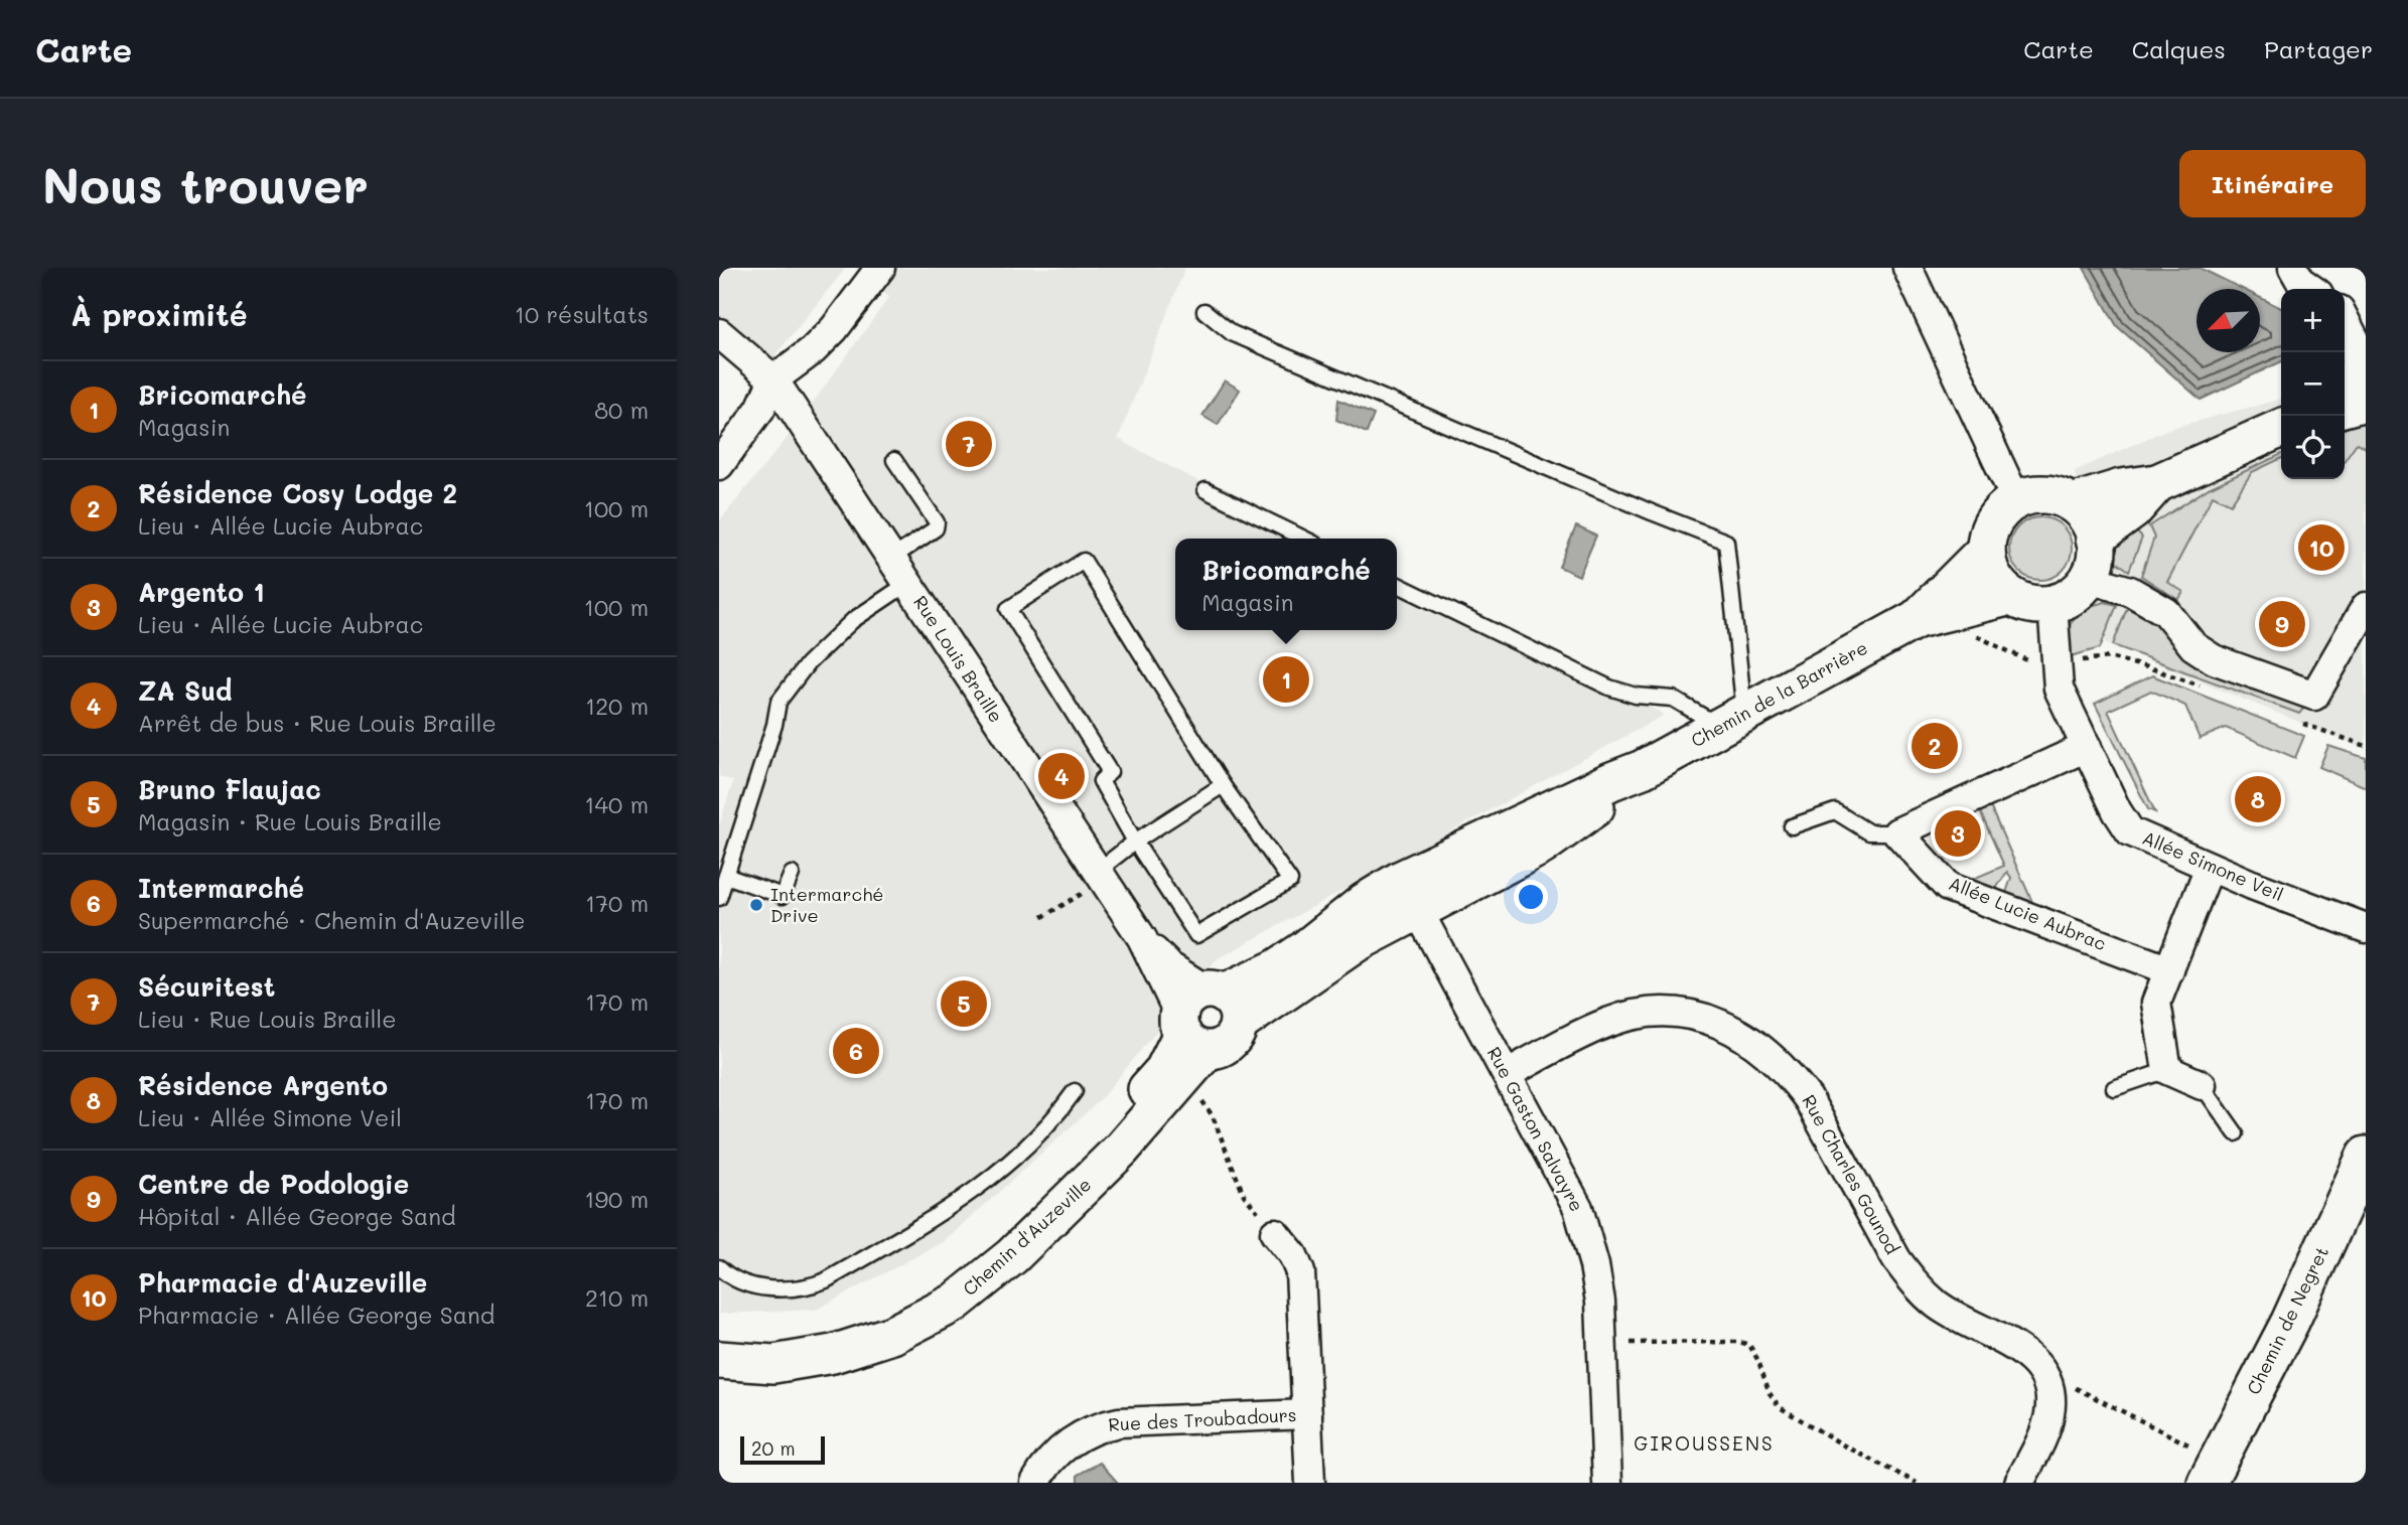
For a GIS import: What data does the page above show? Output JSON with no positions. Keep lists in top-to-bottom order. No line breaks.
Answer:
{"streets":{"street":["Rue Louis Braille","Chemin de la Barrière","Allée Simone Veil","Allée Lucie Aubrac","Rue Gaston Salvayre","Rue Charles Gounod","Chemin d'Auzeville","Chemin de Negret","Rue des Troubadours"]},"crossings":[["Rue Louis Braille","Chemin de la Barrière"],["Rue Louis Braille","Chemin d'Auzeville"],["Chemin de la Barrière","Allée Simone Veil"],["Chemin de la Barrière","Rue Gaston Salvayre"],["Chemin de la Barrière","Chemin d'Auzeville"],["Rue Gaston Salvayre","Rue Charles Gounod"]],"districts":["GIROUSSENS"],"places":["Intermarché Drive"],"scale_bar":"20 m","north":"bottom left","page":{"header":"Carte","nav":["Carte","Calques","Partager"],"buttons":"Itinéraire","title":"Nous trouver","heading":["À proximité","10 résultats"],"map_buttons":["+","−"],"list":[{"mark":"1","name":"Bricomarché","note":"Magasin","value":"80 m"},{"mark":"2","name":"Résidence Cosy Lodge 2","note":"Lieu · Allée Lucie Aubrac","value":"100 m"},{"mark":"3","name":"Argento 1","note":"Lieu · Allée Lucie Aubrac","value":"100 m"},{"mark":"4","name":"ZA Sud","note":"Arrêt de bus · Rue Louis Braille","value":"120 m"},{"mark":"5","name":"Bruno Flaujac","note":"Magasin · Rue Louis Braille","value":"140 m"},{"mark":"6","name":"Intermarché","note":"Supermarché · Chemin d'Auzeville","value":"170 m"},{"mark":"7","name":"Sécuritest","note":"Lieu · Rue Louis Braille","value":"170 m"},{"mark":"8","name":"Résidence Argento","note":"Lieu · Allée Simone Veil","value":"170 m"},{"mark":"9","name":"Centre de Podologie","note":"Hôpital · Allée George Sand","value":"190 m"},{"mark":"10","name":"Pharmacie d'Auzeville","note":"Pharmacie · Allée George Sand","value":"210 m"}],"pins":["7","10","9","1","2","4","8","3","5","6"],"popup":["Bricomarché","Magasin"],"scale":"20 m"}}
